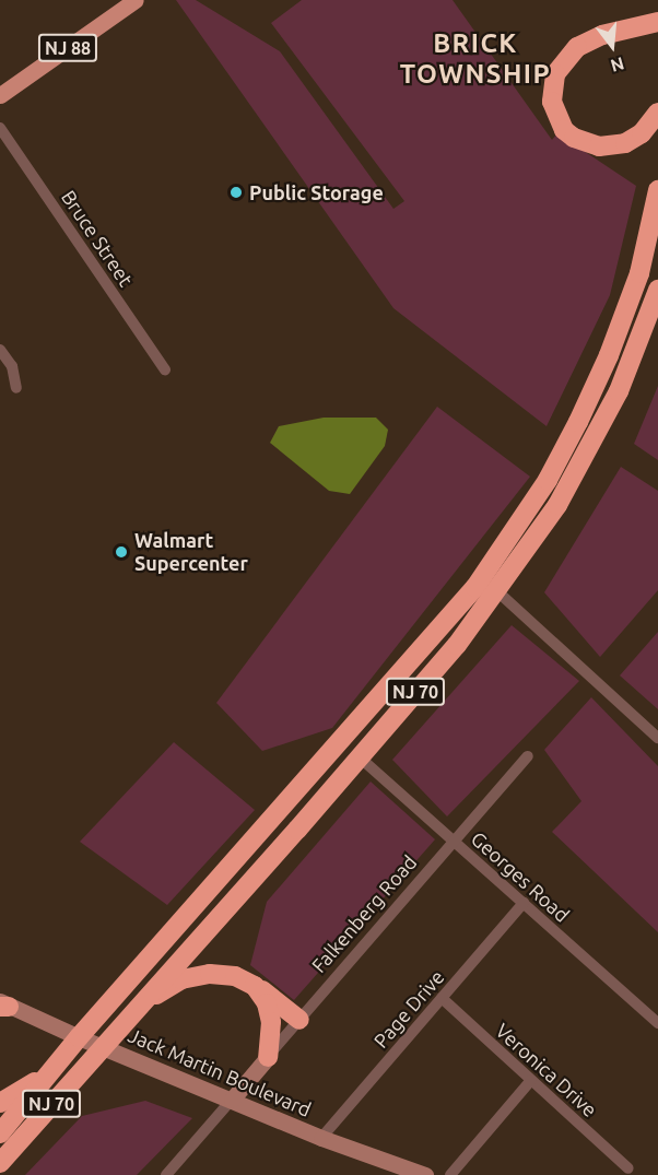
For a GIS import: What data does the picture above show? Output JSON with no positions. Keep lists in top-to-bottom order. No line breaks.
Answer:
{"streets":{"highway":["NJ 70"],"main road":["NJ 88"],"street":["Bruce Street","Georges Road","Falkenberg Road","Page Drive","Veronica Drive","Jack Martin Boulevard"]},"crossings":[["NJ 70","Georges Road"],["NJ 70","Jack Martin Boulevard"],["Georges Road","Falkenberg Road"],["Georges Road","Page Drive"],["Falkenberg Road","Jack Martin Boulevard"],["Page Drive","Veronica Drive"],["Page Drive","Jack Martin Boulevard"]],"districts":["BRICK TOWNSHIP"],"places":["Public Storage","Walmart Supercenter"],"north":"bottom"}
